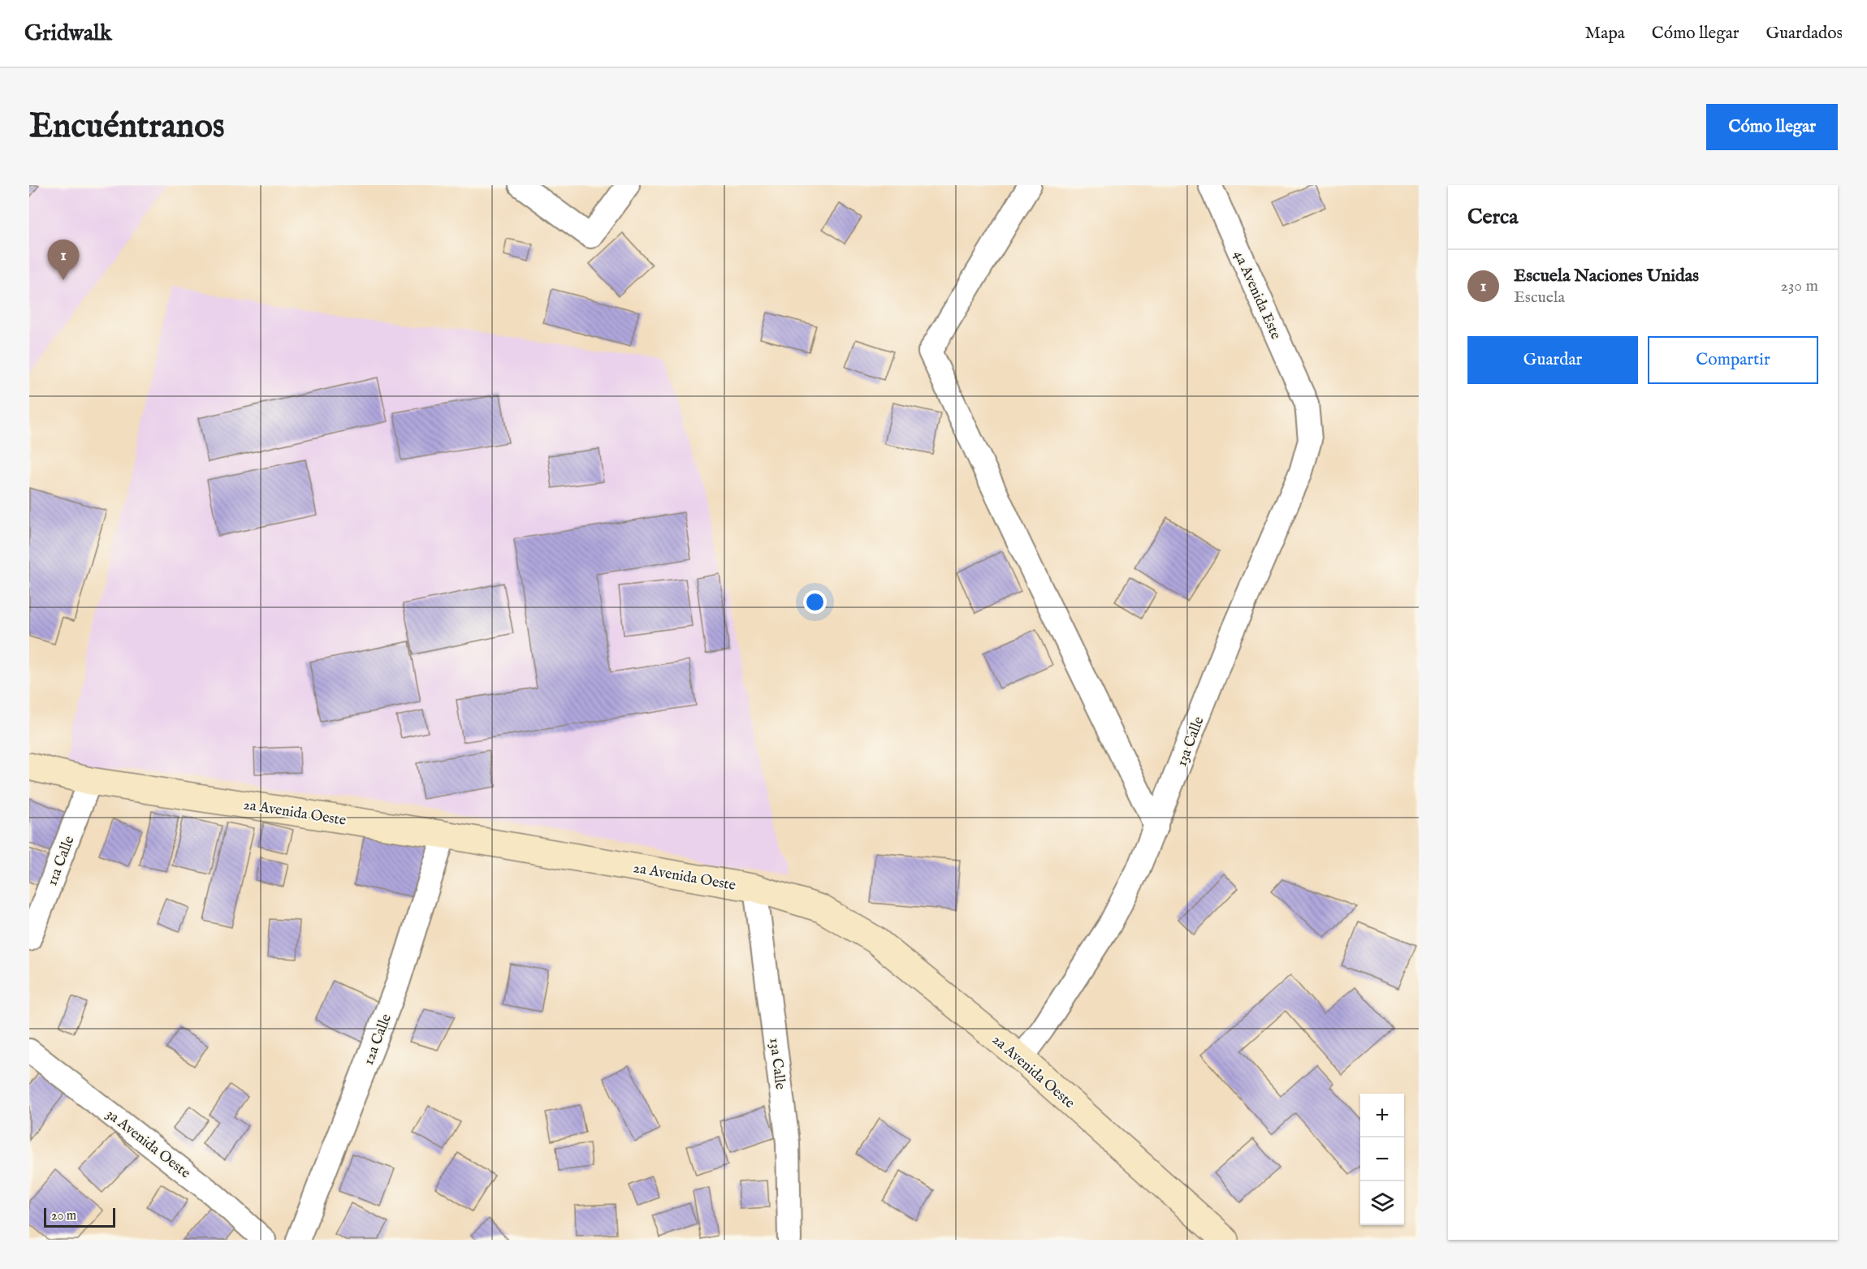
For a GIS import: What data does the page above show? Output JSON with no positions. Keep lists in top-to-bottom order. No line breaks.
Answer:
{"streets":{"street":["4a Avenida Este","13a Calle","2a Avenida Oeste","11a Calle","12a Calle","3a Avenida Oeste"]},"crossings":[["4a Avenida Este","13a Calle"],["13a Calle","2a Avenida Oeste"],["2a Avenida Oeste","11a Calle"],["2a Avenida Oeste","12a Calle"]],"scale_bar":"20 m","page":{"header":"Gridwalk","nav":["Mapa","Cómo llegar","Guardados"],"buttons":["Cómo llegar",["Guardar","Compartir"]],"title":"Encuéntranos","heading":"Cerca","pins":"1","list":[{"mark":"1","name":"Escuela Naciones Unidas","note":"Escuela","value":"230 m"}],"map_buttons":["+","−"],"scale":"20 m"}}
